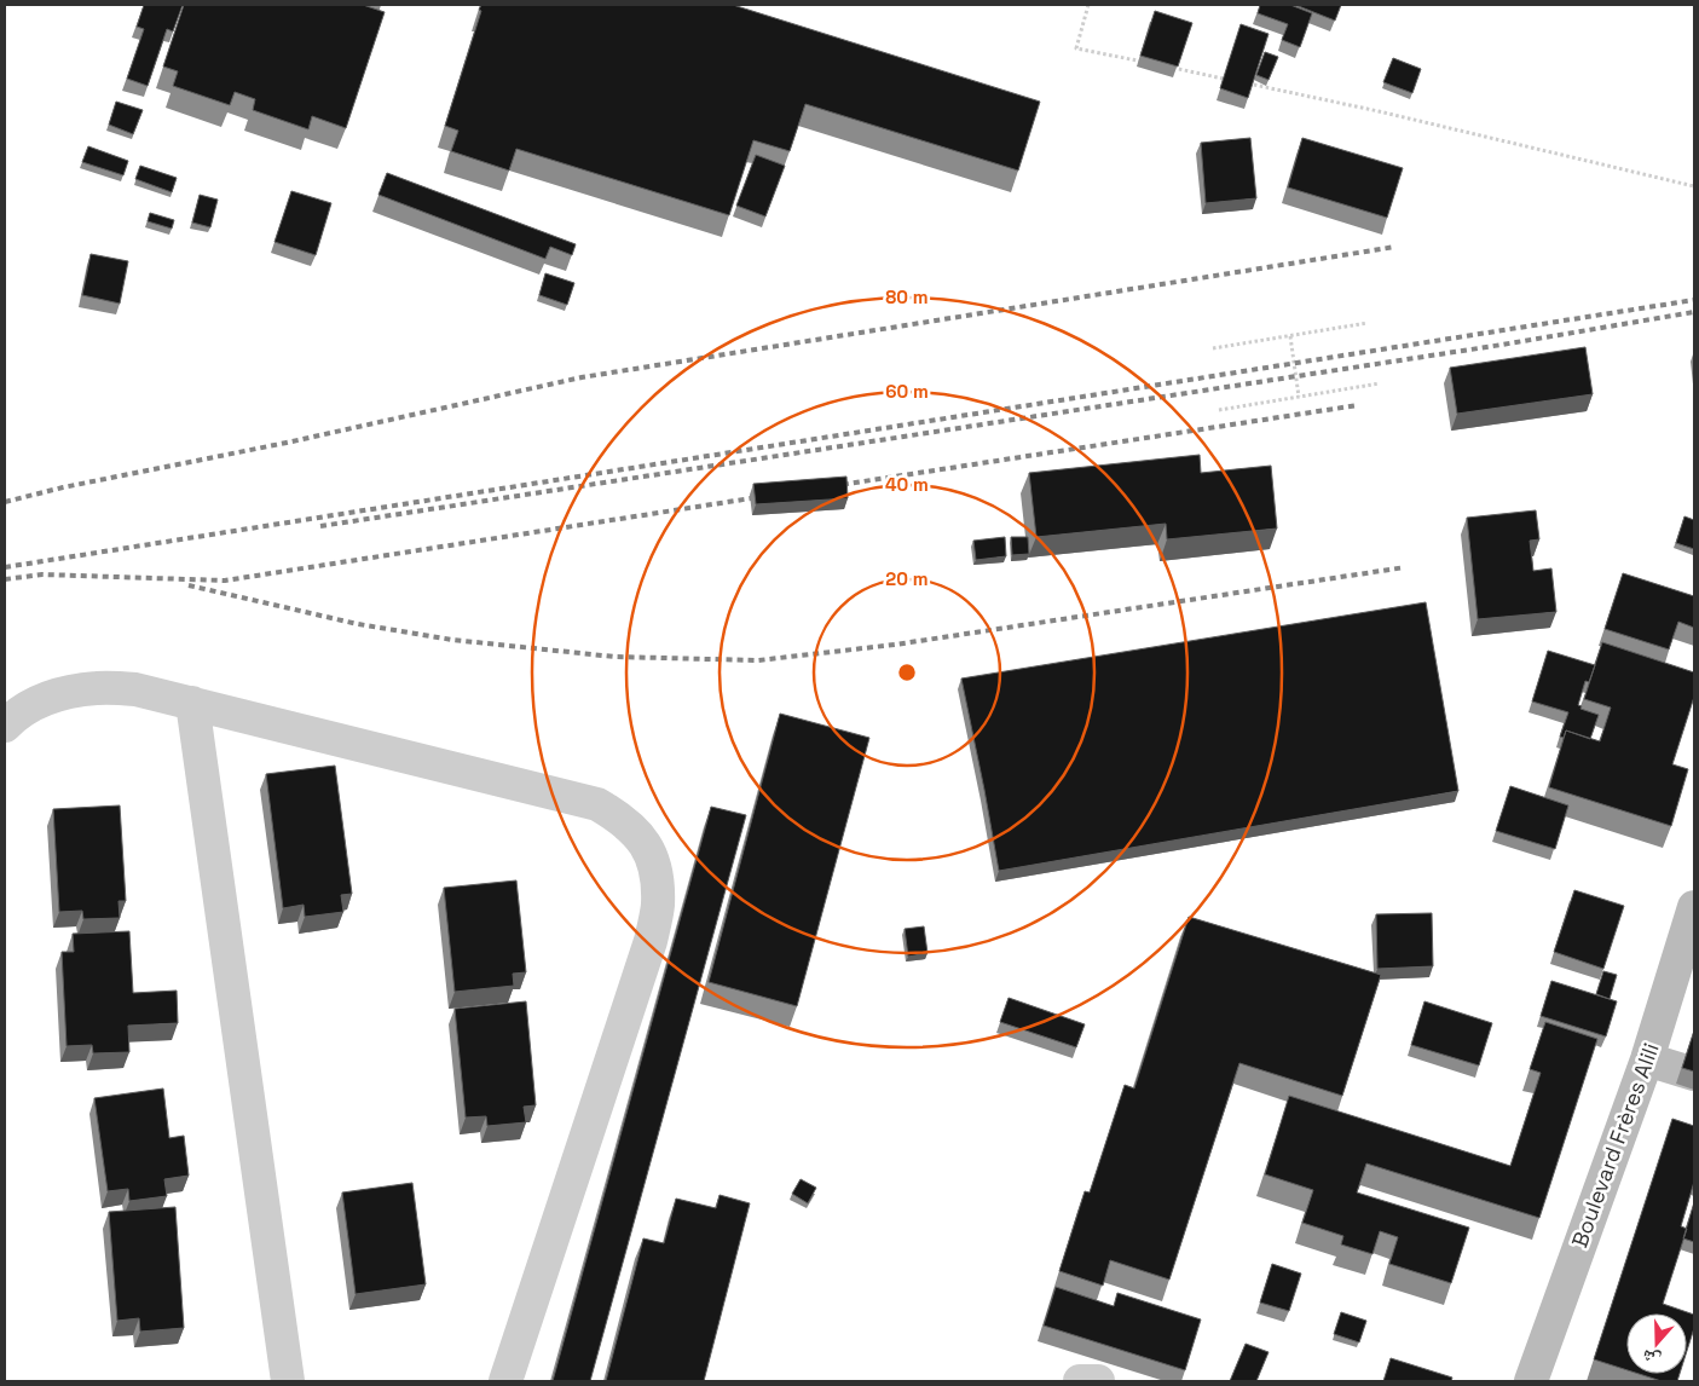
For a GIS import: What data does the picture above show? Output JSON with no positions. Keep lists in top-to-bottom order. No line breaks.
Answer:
{"streets":{"main road":["Boulevard Frères Alili"]},"north":"bottom","rings":["80 m","60 m","40 m","20 m"]}
